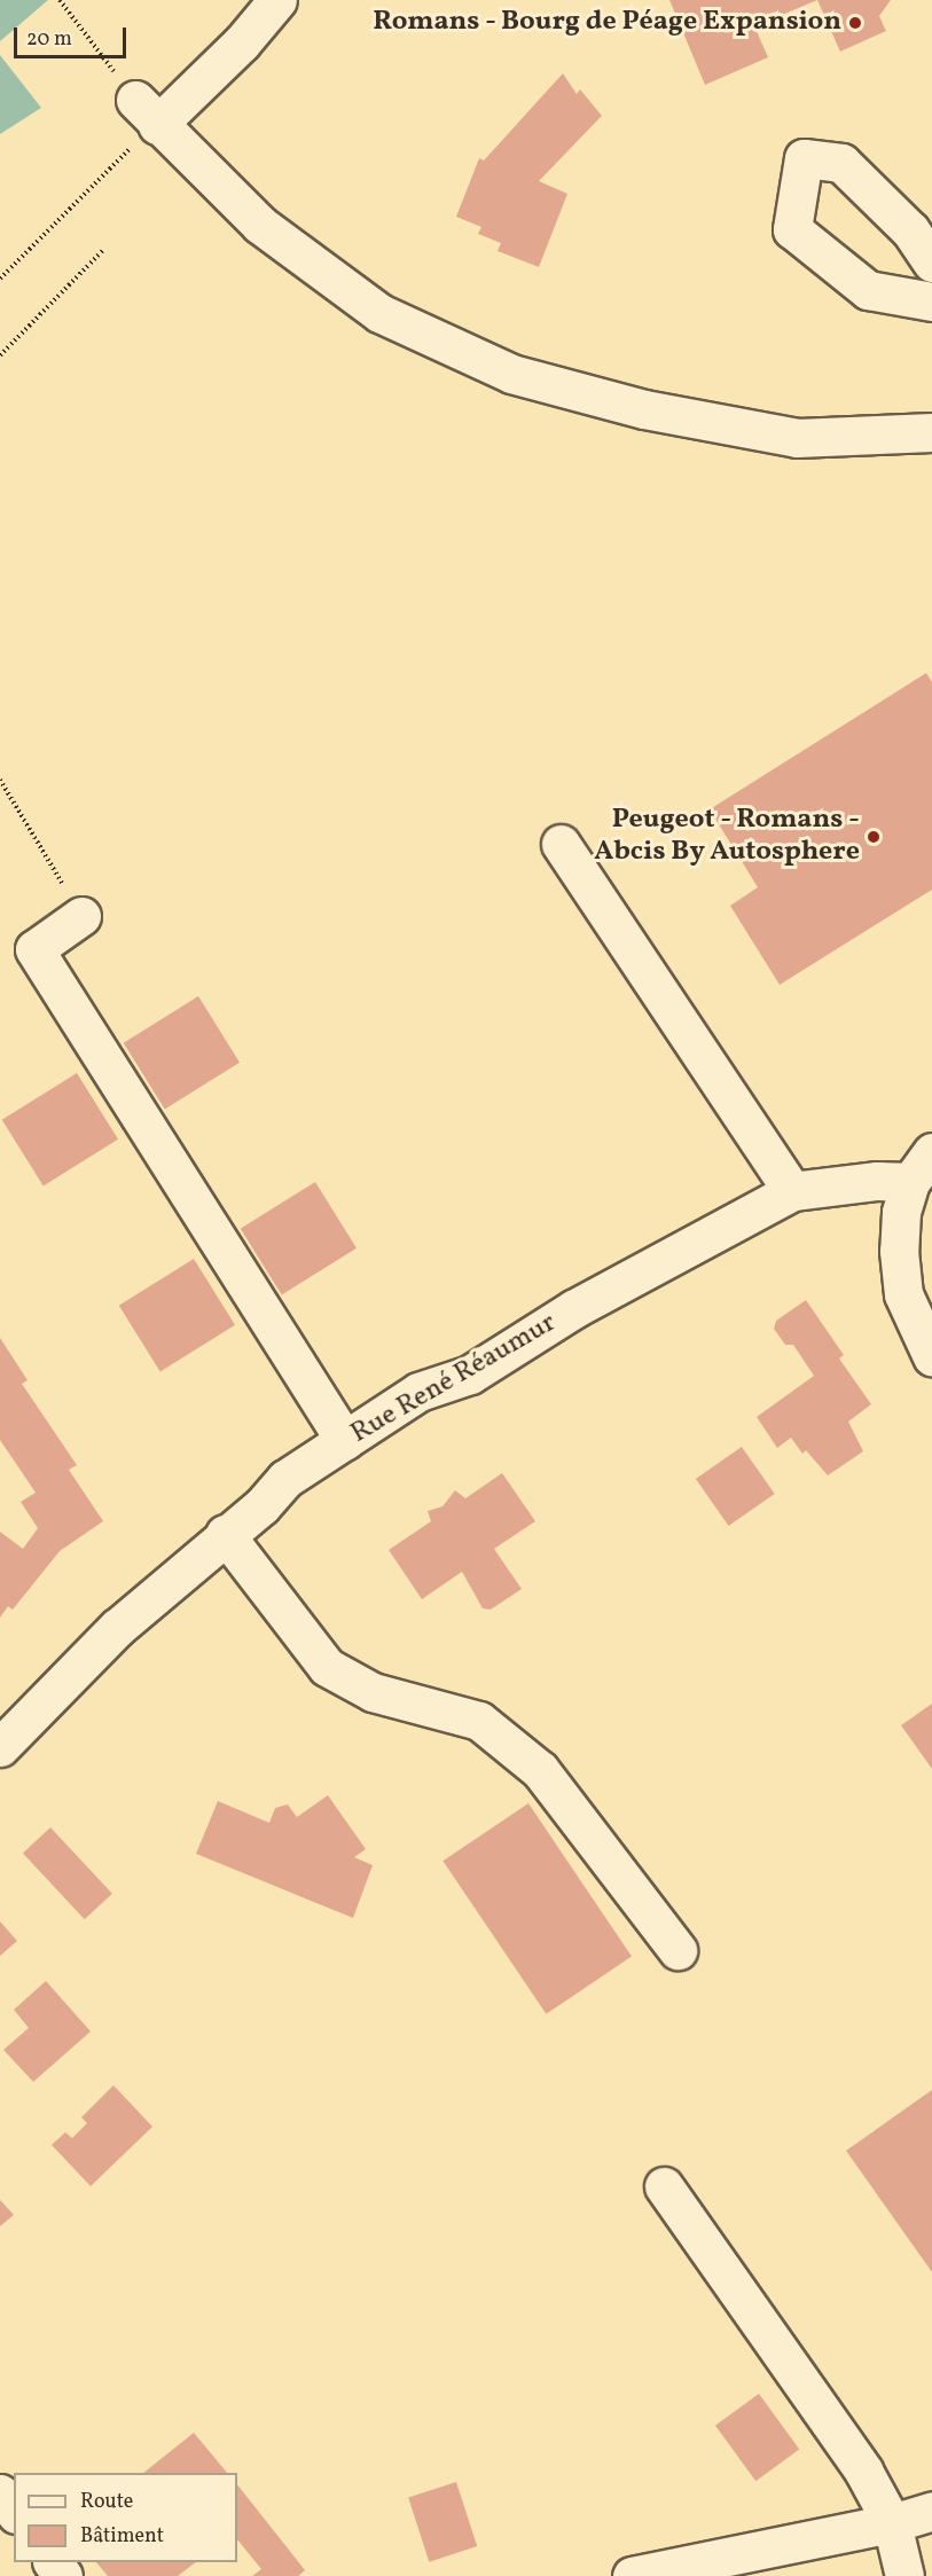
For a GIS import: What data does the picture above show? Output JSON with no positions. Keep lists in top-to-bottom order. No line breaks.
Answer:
{"streets":{"street":["Rue René Réaumur"]},"places":["Romans - Bourg de Péage Expansion","Peugeot - Romans - Abcis By Autosphere"],"legend":["Route","Bâtiment"],"scale_bar":"20 m"}
